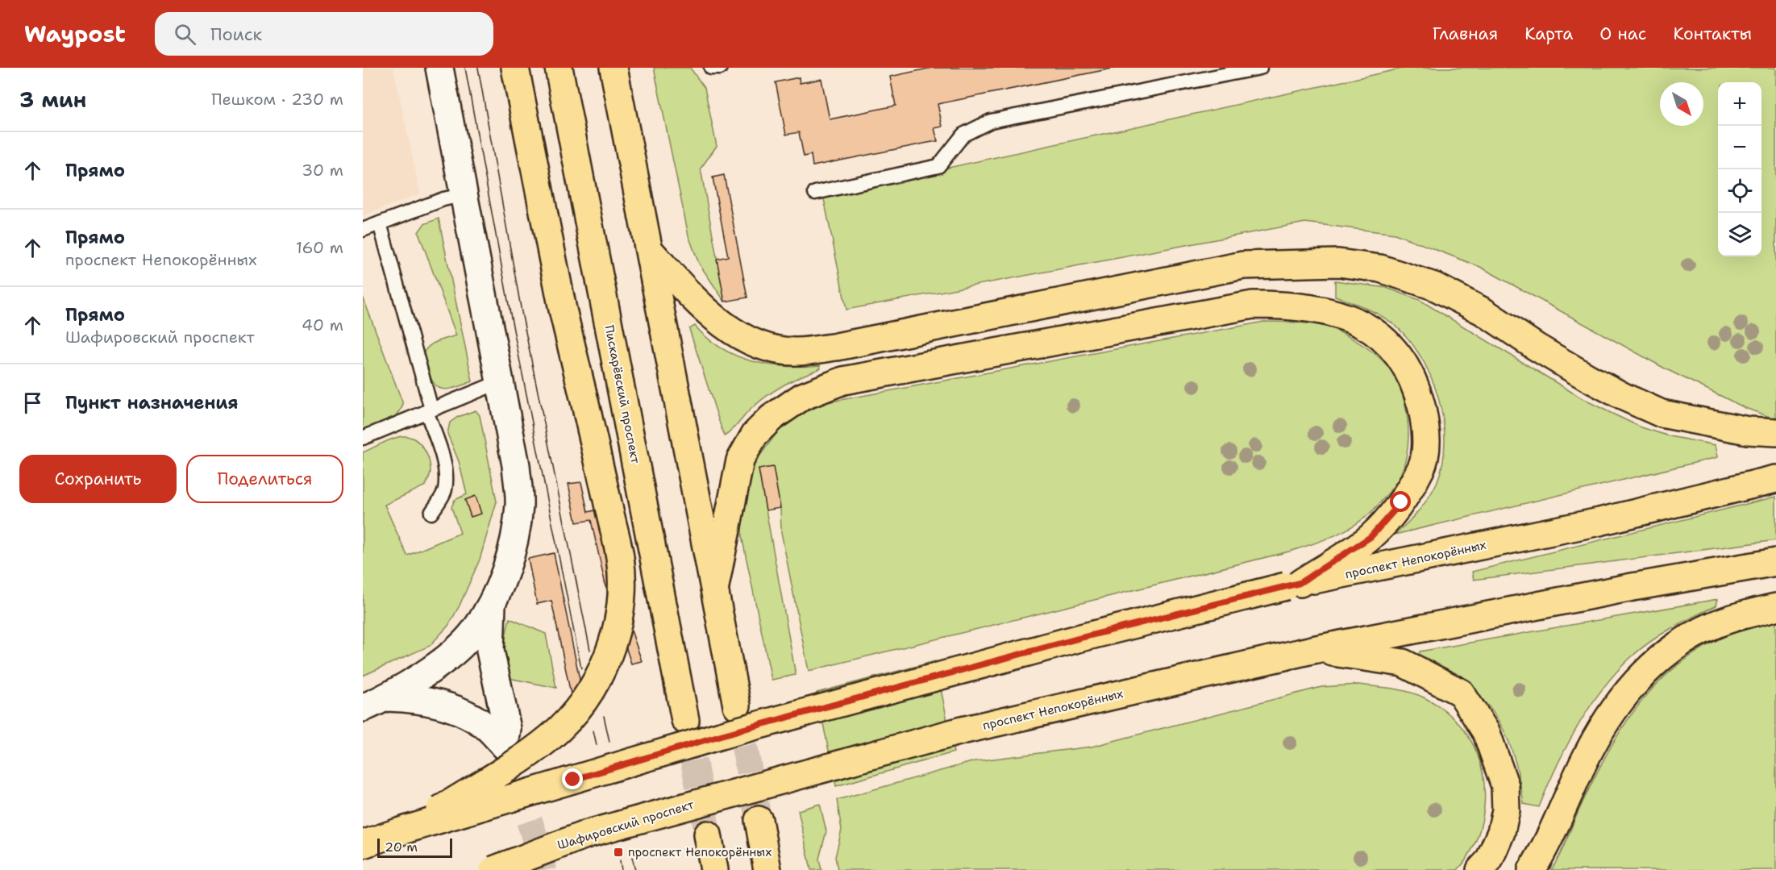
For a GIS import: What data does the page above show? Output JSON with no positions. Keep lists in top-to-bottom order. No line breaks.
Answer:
{"streets":{"main road":["Пискарёвский проспект","проспект Непокорённых","Шафировский проспект"]},"crossings":[["проспект Непокорённых","Шафировский проспект"]],"places":{"transit":["проспект Непокорённых"]},"scale_bar":"20 m","north":"bottom right","page":{"header":"Waypost","search":"Поиск","nav":["Главная","Карта","О нас","Контакты"],"heading":["3 мин","Пешком · 230 m"],"map_buttons":["+","−"],"list":[["Прямо","30 m"],["Прямо","проспект Непокорённых","160 m"],["Прямо","Шафировский проспект","40 m"],"Пункт назначения"],"buttons":["Сохранить","Поделиться"],"scale":"20 m"}}
